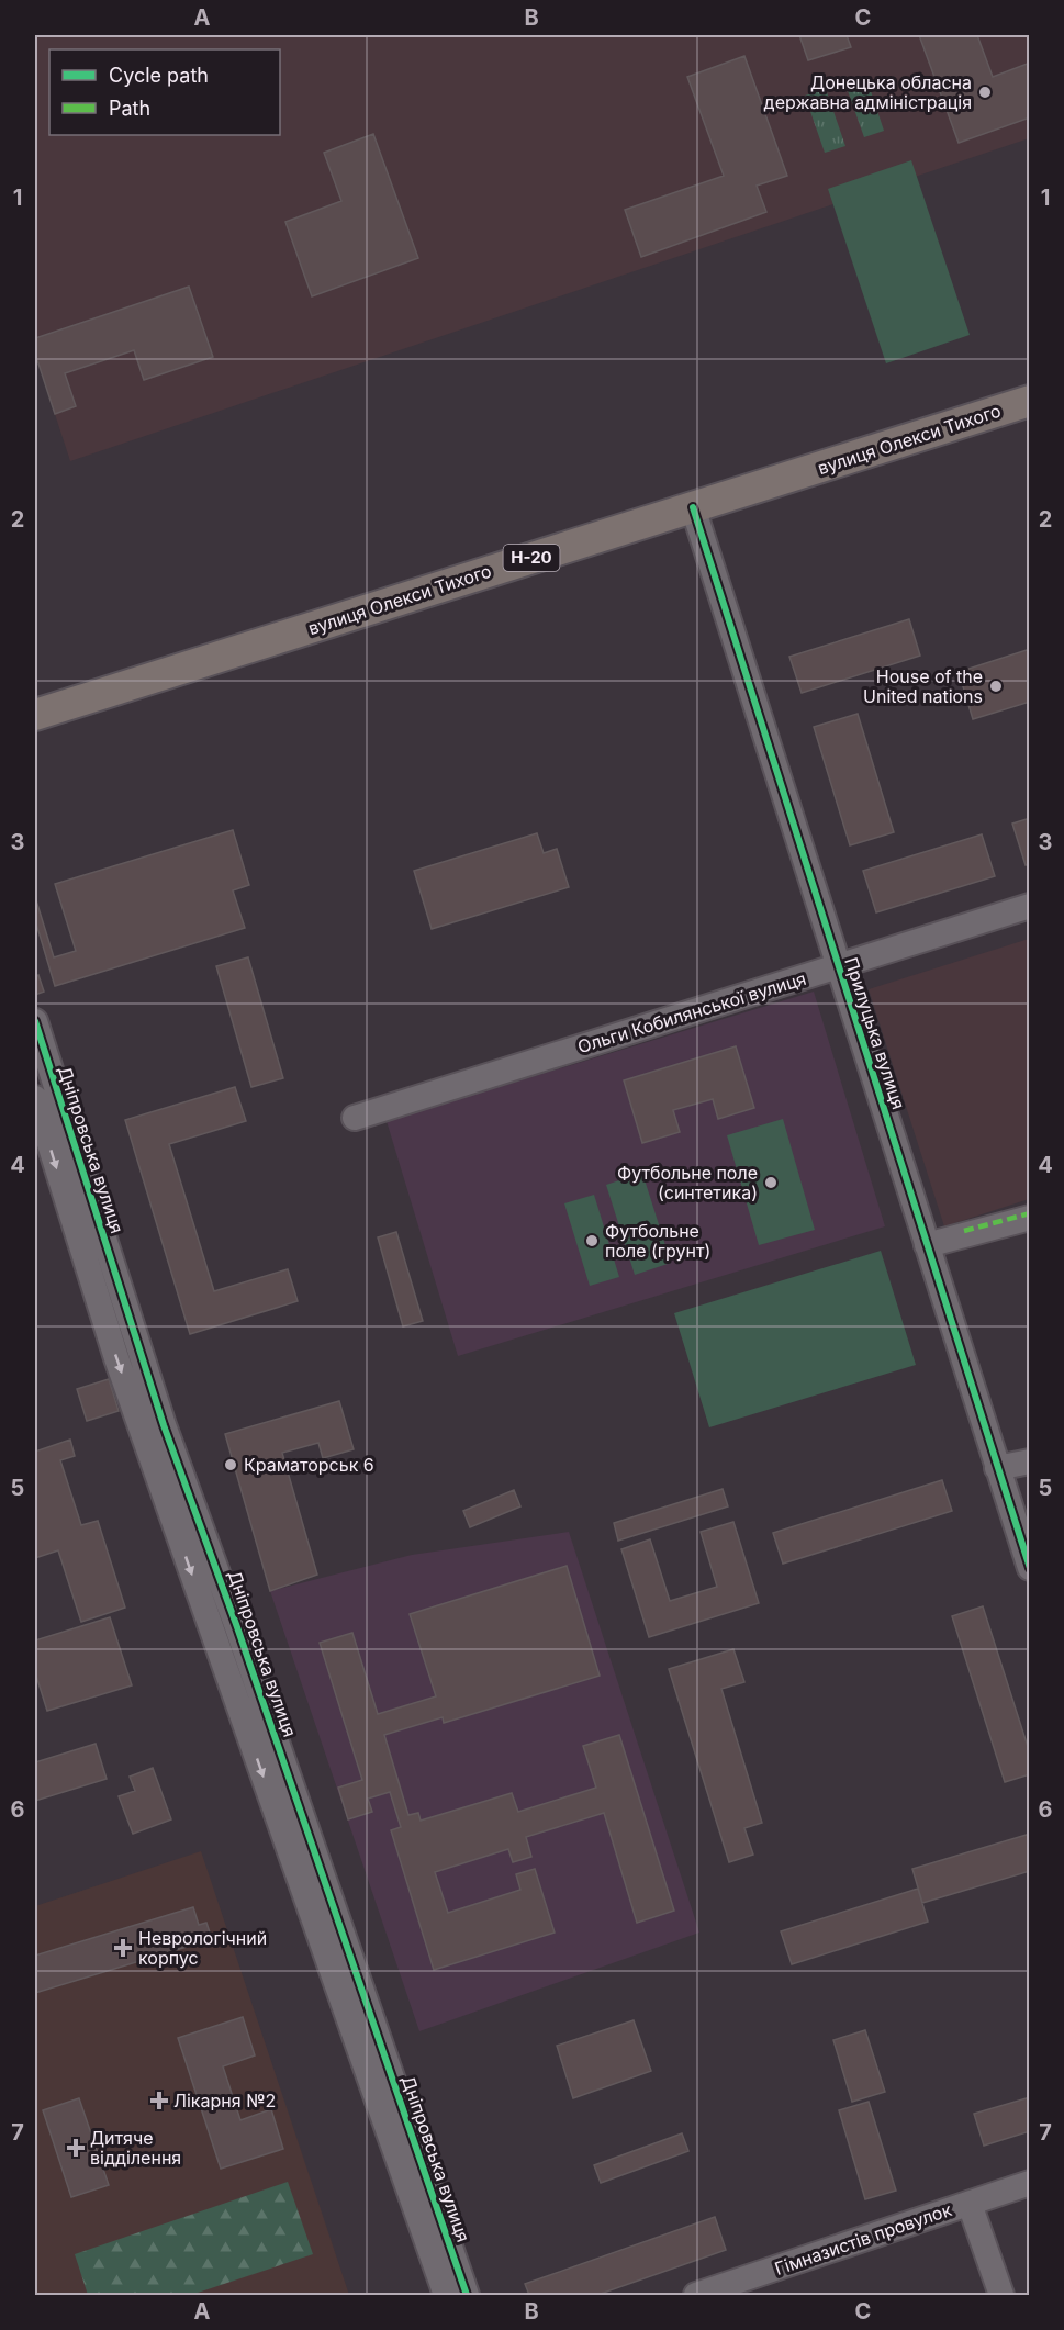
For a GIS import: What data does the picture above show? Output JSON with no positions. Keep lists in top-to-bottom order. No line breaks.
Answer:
{"streets":{"main road":["вулиця Олекси Тихого","Н-20"],"street":["Ольги Кобилянської вулиця","Прилуцька вулиця","Дніпровська вулиця","Гімназистів провулок"]},"crossings":[["вулиця Олекси Тихого","Прилуцька вулиця"],["Ольги Кобилянської вулиця","Прилуцька вулиця"]],"places":{"other":["Донецька обласна державна адміністрація","House of the United nations","Футбольне поле (синтетика)","Футбольне поле (грунт)","Краматорськ 6"],"health":["Неврологічний корпус","Лікарня №2","Дитяче відділення"]},"legend":["Cycle path","Path"],"grid":{"columns":["A","B","C"],"rows":["1","2","3","4","5","6","7"]}}
